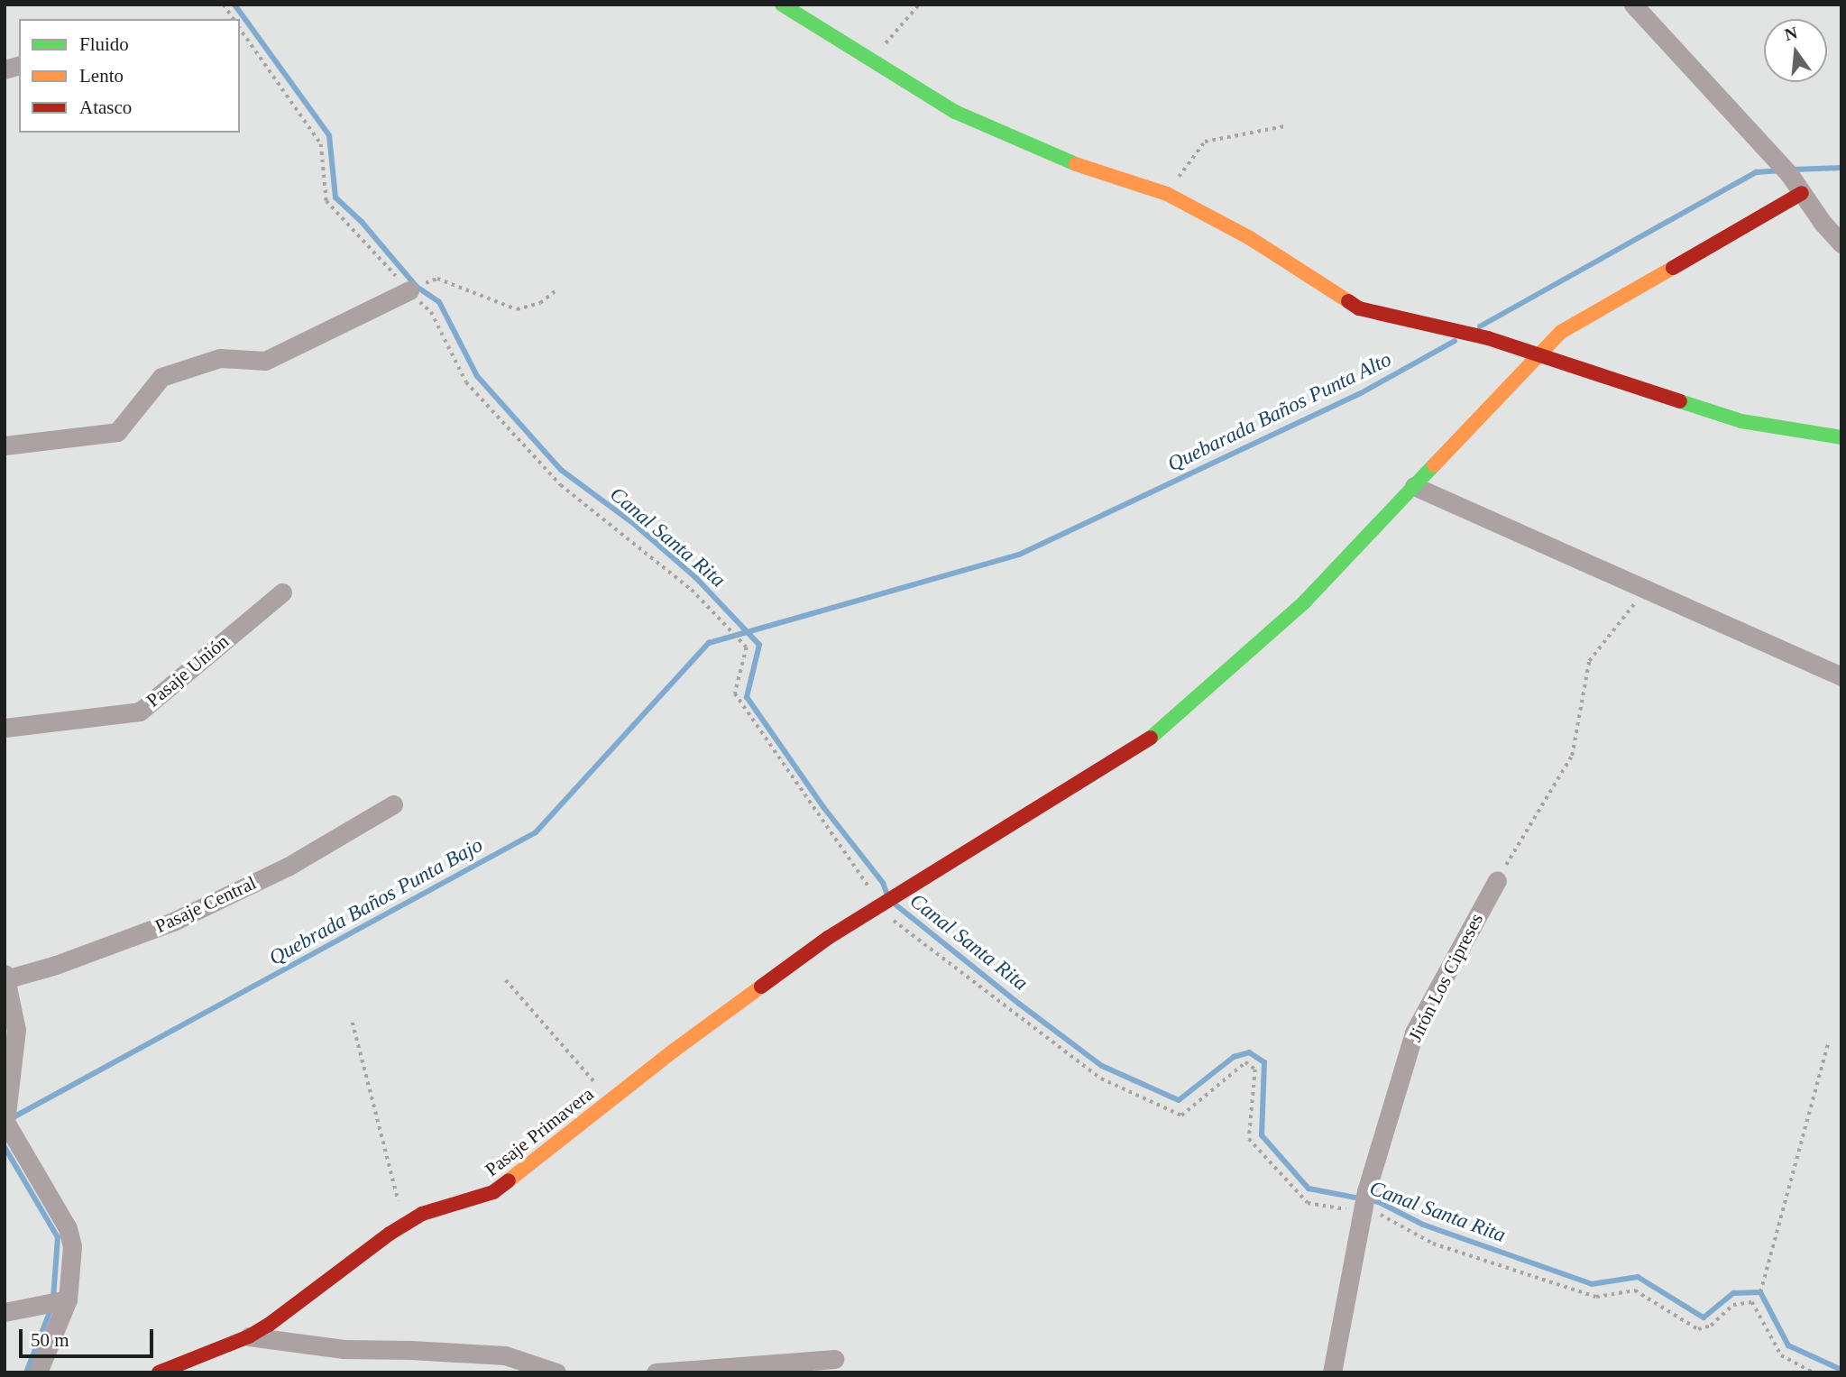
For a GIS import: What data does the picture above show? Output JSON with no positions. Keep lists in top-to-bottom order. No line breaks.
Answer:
{"streets":{"street":["Pasaje Unión","Pasaje Central","Jirón Los Cipreses","Pasaje Primavera"]},"water":["Quebarada Baños Punta Alto","Canal Santa Rita","Quebrada Baños Punta Bajo"],"legend":["Fluido","Lento","Atasco"],"scale_bar":"50 m","north":"top"}
